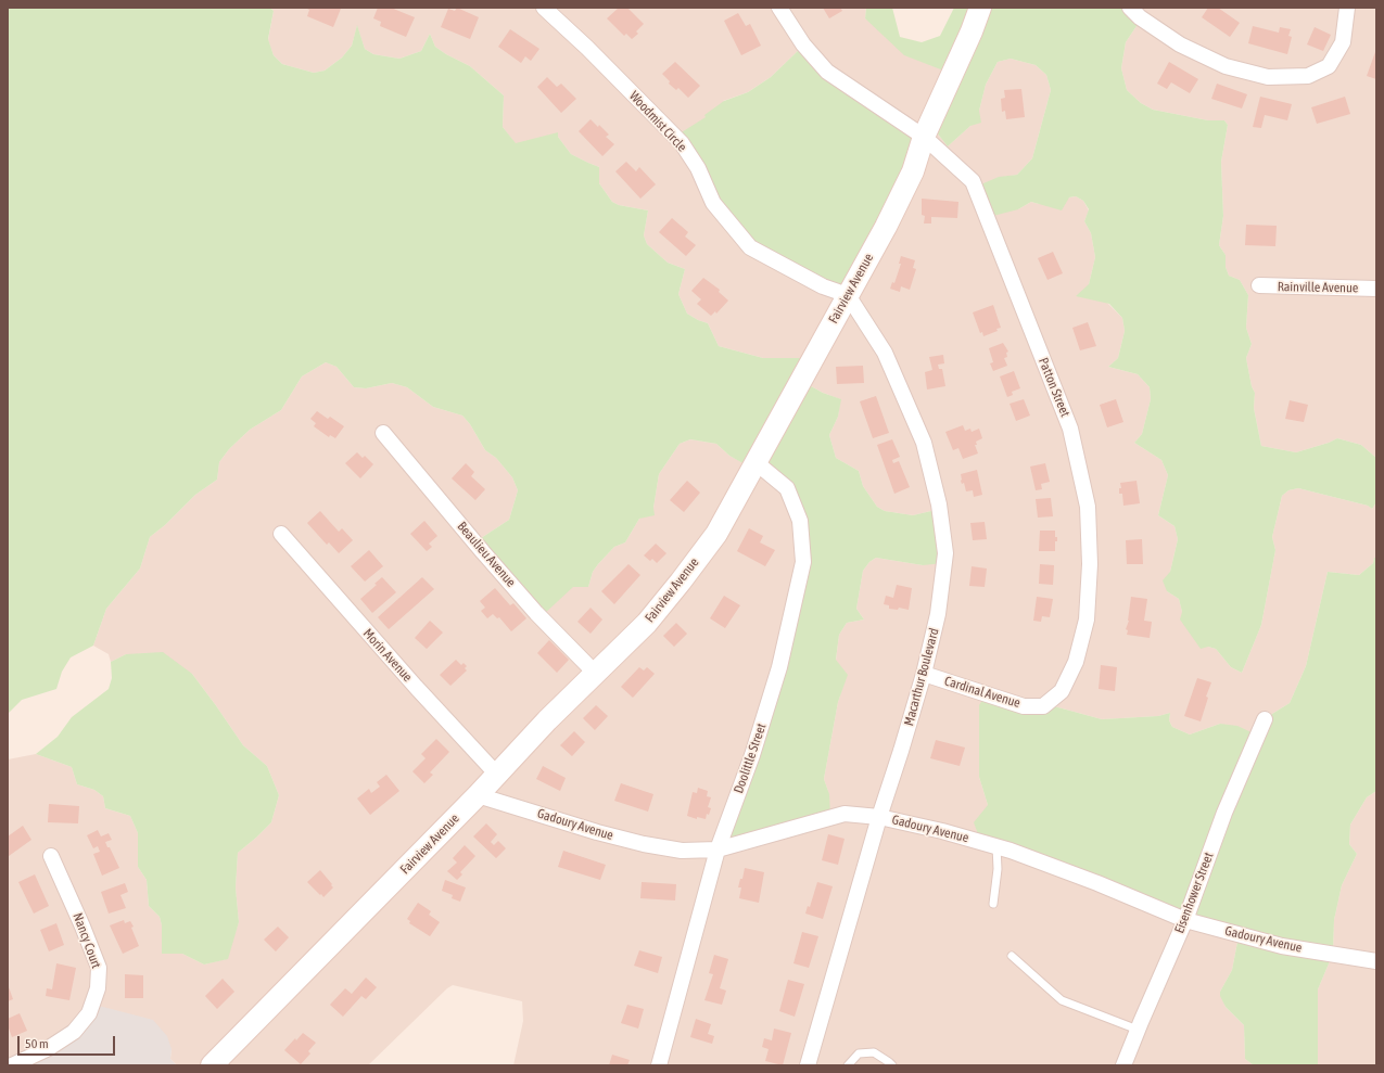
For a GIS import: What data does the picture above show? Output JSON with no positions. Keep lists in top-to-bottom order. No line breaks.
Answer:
{"streets":{"main road":["Fairview Avenue"],"street":["Woodmist Circle","Rainville Avenue","Patton Street","Beaulieu Avenue","Morin Avenue","Macarthur Boulevard","Cardinal Avenue","Doolittle Street","Gadoury Avenue","Eisenhower Street","Nancy Court"]},"crossings":[["Woodmist Circle","Fairview Avenue"],["Woodmist Circle","Macarthur Boulevard"],["Fairview Avenue","Patton Street"],["Fairview Avenue","Beaulieu Avenue"],["Fairview Avenue","Morin Avenue"],["Fairview Avenue","Macarthur Boulevard"],["Fairview Avenue","Doolittle Street"],["Fairview Avenue","Gadoury Avenue"],["Patton Street","Cardinal Avenue"],["Macarthur Boulevard","Cardinal Avenue"],["Macarthur Boulevard","Gadoury Avenue"],["Doolittle Street","Gadoury Avenue"],["Gadoury Avenue","Eisenhower Street"]],"scale_bar":"50 m"}
